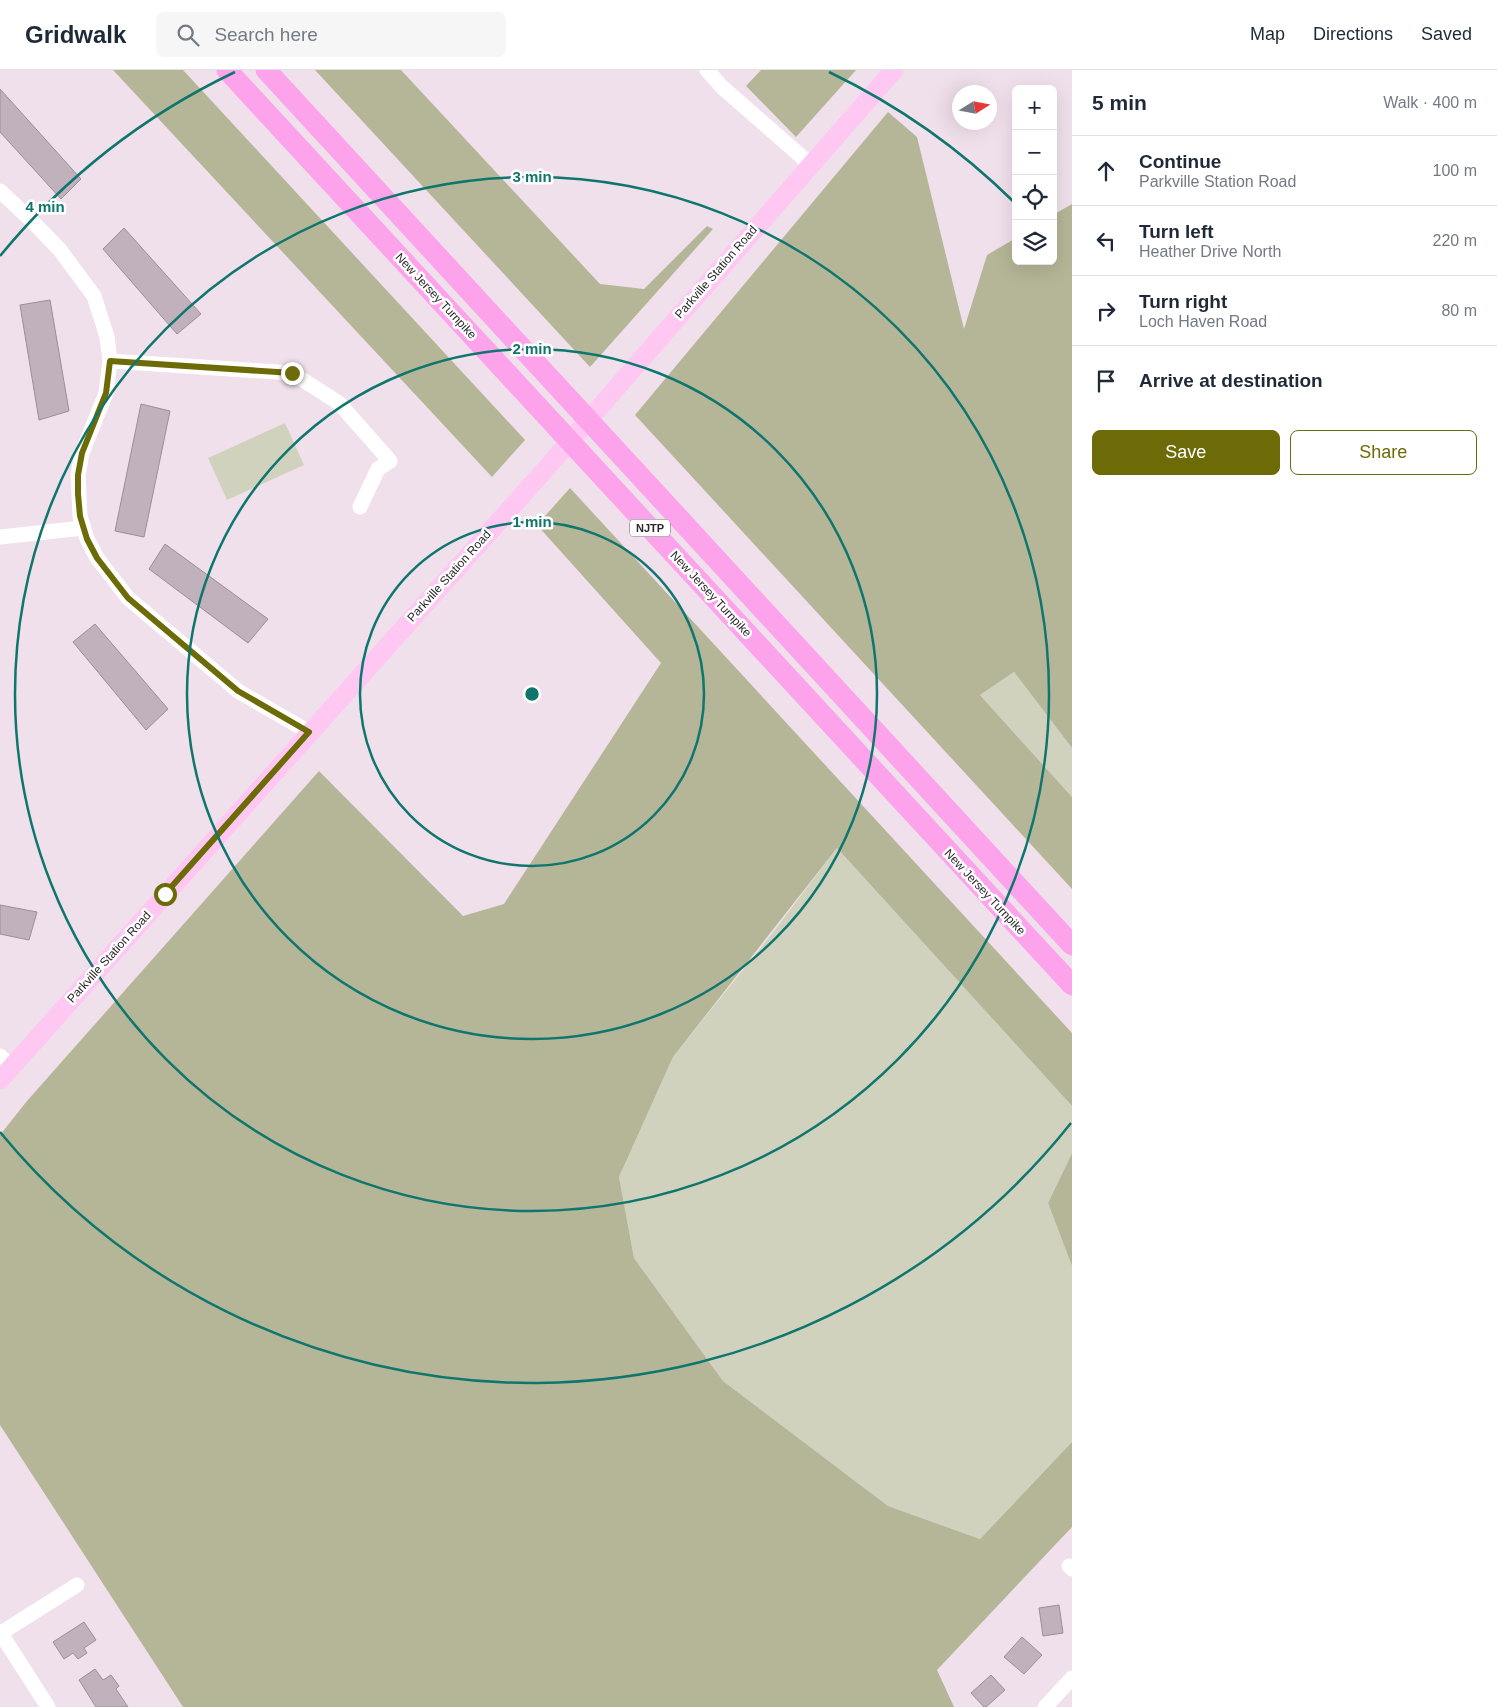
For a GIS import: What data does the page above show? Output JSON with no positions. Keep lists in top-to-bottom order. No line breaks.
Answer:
{"streets":{"highway":["New Jersey Turnpike","NJTP"],"main road":["Parkville Station Road"]},"north":"right","page":{"header":"Gridwalk","search":"Search here","nav":["Map","Directions","Saved"],"heading":["5 min","Walk · 400 m"],"map_buttons":["+","−"],"list":[["Continue","Parkville Station Road","100 m"],["Turn left","Heather Drive North","220 m"],["Turn right","Loch Haven Road","80 m"],"Arrive at destination"],"buttons":["Save","Share"]},"rings":["3 min","4 min","2 min","1 min"]}
